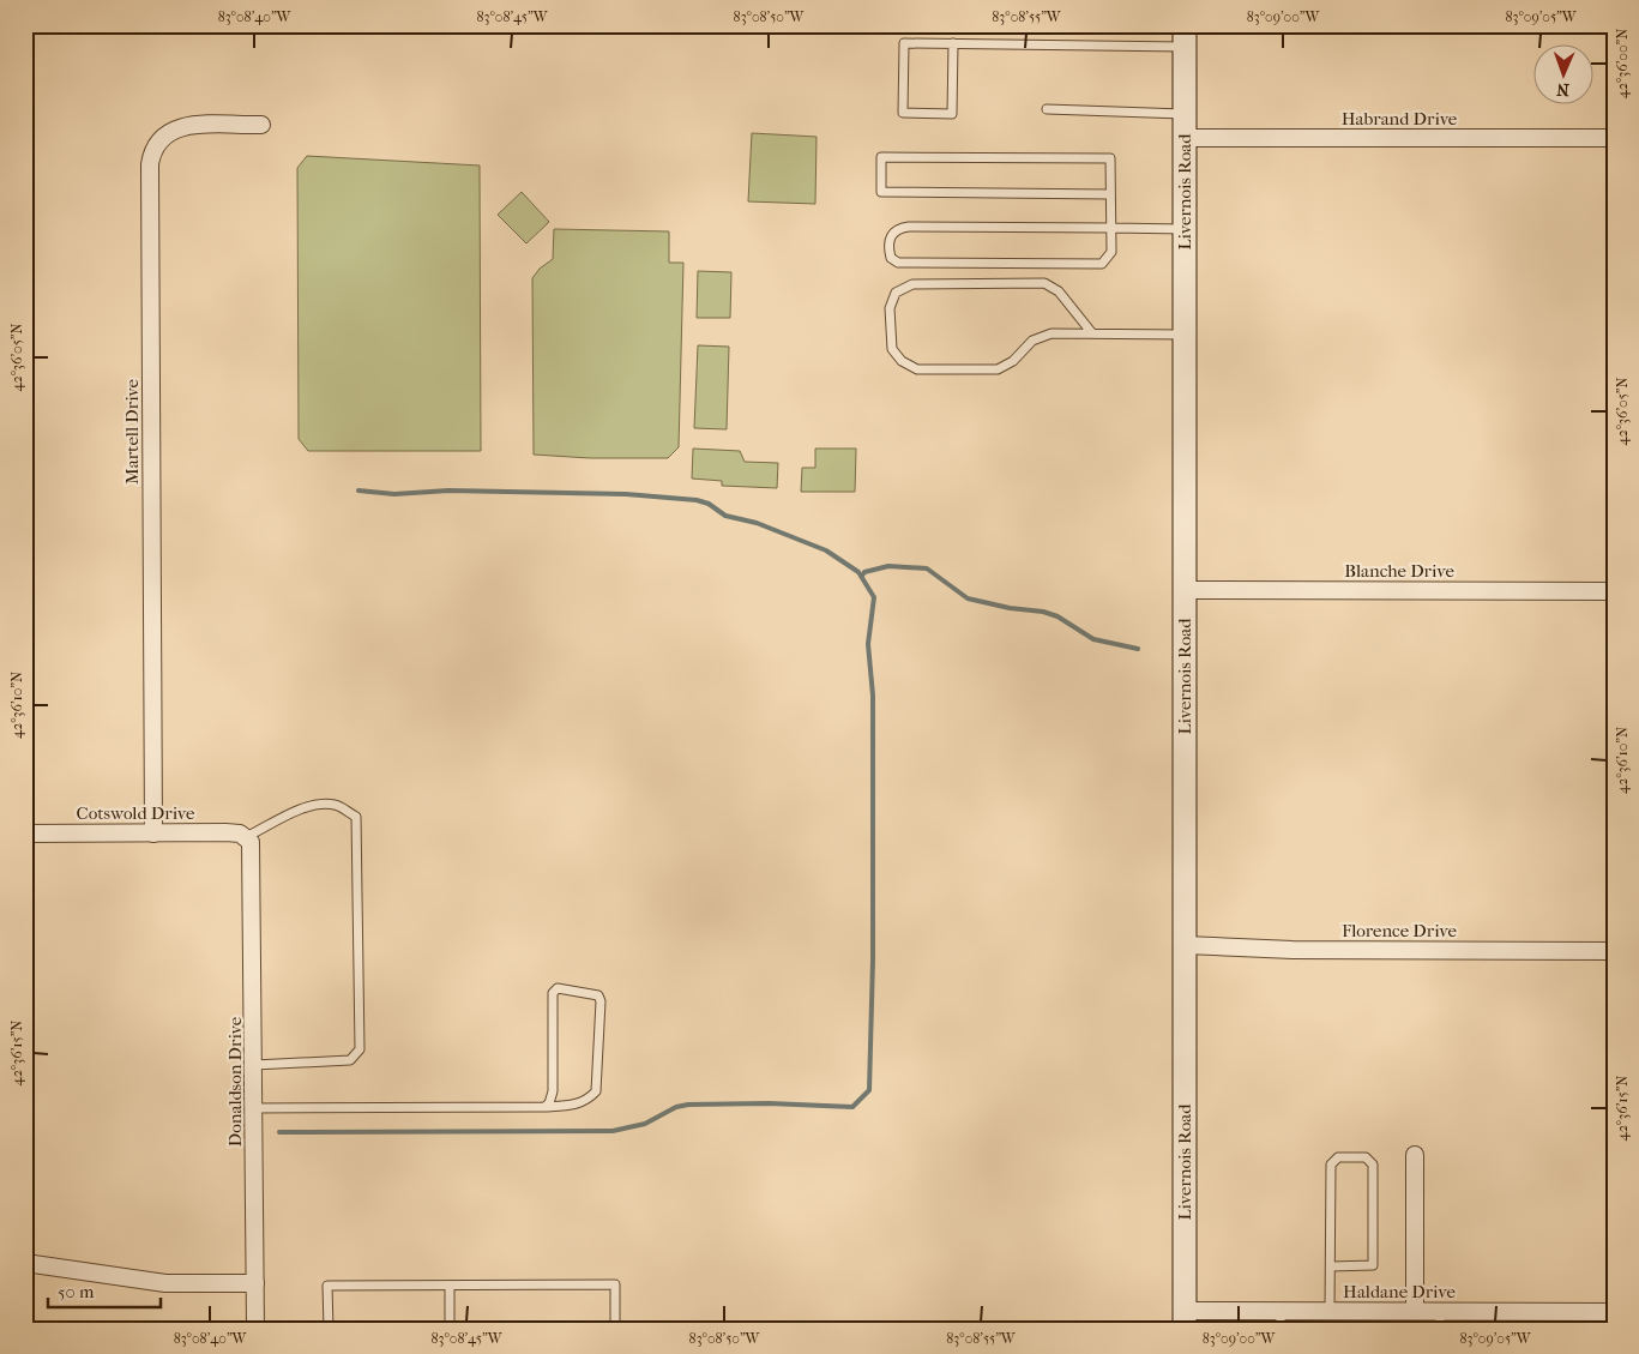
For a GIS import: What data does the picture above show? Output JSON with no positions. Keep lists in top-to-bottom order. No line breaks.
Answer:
{"streets":{"main road":["Livernois Road"],"street":["Habrand Drive","Martell Drive","Blanche Drive","Cotswold Drive","Florence Drive","Donaldson Drive","Haldane Drive"]},"crossings":[["Habrand Drive","Livernois Road"],["Livernois Road","Blanche Drive"],["Livernois Road","Florence Drive"],["Livernois Road","Haldane Drive"],["Martell Drive","Cotswold Drive"],["Cotswold Drive","Donaldson Drive"]],"scale_bar":"50 m","north":"bottom","coordinates":["83°08'40\"W","83°08'45\"W","83°08'50\"W","83°08'55\"W","83°09'00\"W","83°09'05\"W","42°36'00\"N","42°36'05\"N","42°36'10\"N","42°36'15\"N"]}
